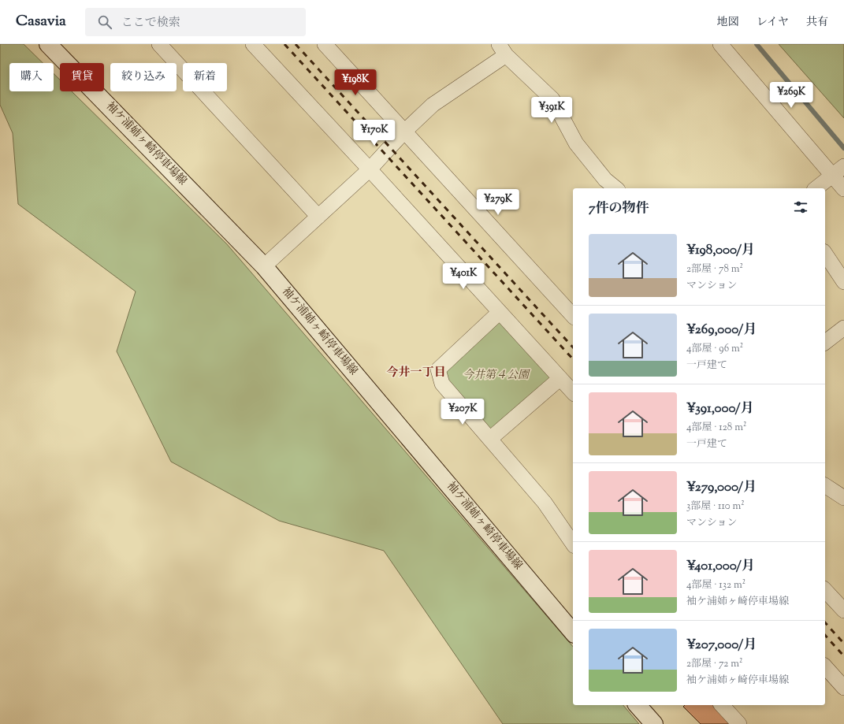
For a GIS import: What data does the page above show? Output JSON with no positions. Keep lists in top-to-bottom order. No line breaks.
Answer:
{"streets":{"main road":["袖ケ浦姉ヶ崎停車場線"]},"districts":["今井一丁目"],"parks":["今井第４公園"],"page":{"header":"Casavia","search":"ここで検索","nav":["地図","レイヤ","共有"],"chip":["購入","賃貸","絞り込み","新着"],"price":["¥198K","¥269K","¥391K","¥170K","¥279K","¥401K","¥207K"],"heading":"7件の物件","list":[{"name":"¥198,000/月","note":"2部屋 · 78 m² · マンション"},{"name":"¥269,000/月","note":"4部屋 · 96 m² · 一戸建て"},{"name":"¥391,000/月","note":"4部屋 · 128 m² · 一戸建て"},{"name":"¥279,000/月","note":"3部屋 · 110 m² · マンション"},{"name":"¥401,000/月","note":"4部屋 · 132 m² · 袖ケ浦姉ヶ崎停車場線"},{"name":"¥207,000/月","note":"2部屋 · 72 m² · 袖ケ浦姉ヶ崎停車場線"}]}}
